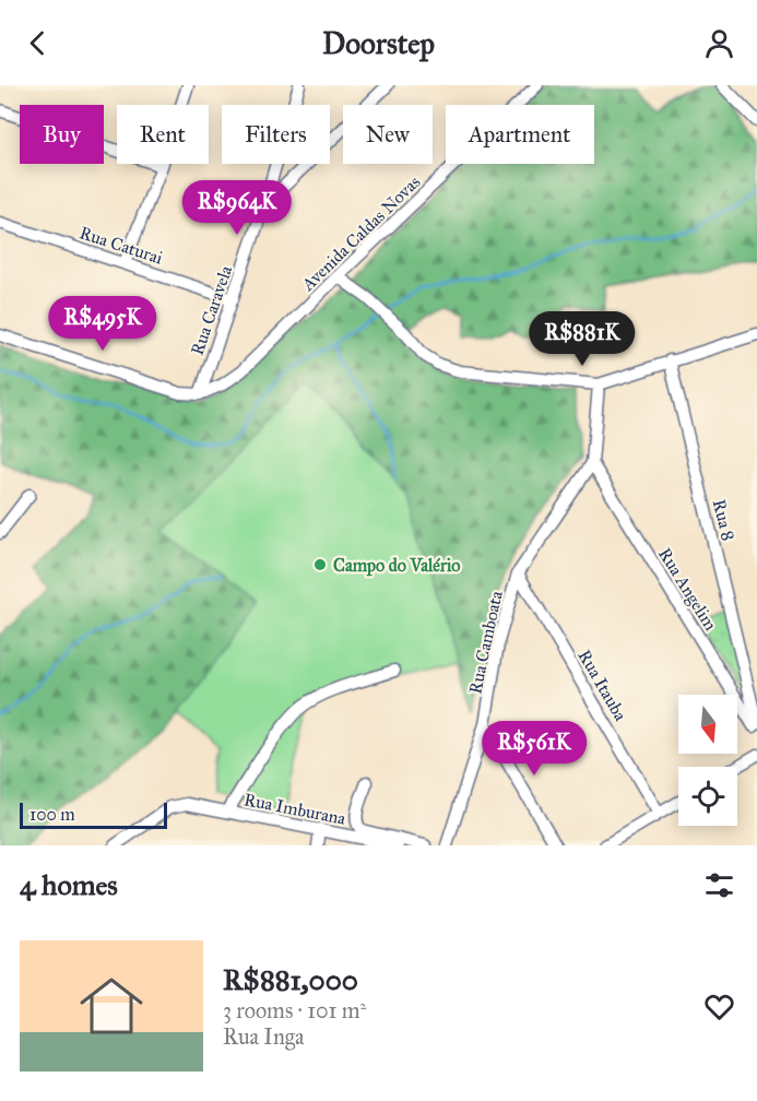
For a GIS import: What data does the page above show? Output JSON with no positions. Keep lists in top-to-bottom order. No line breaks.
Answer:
{"streets":{"street":["Avenida Caldas Novas","Rua Caturai","Rua Caravela","Rua 8","Rua Angelim","Rua Camboata","Rua Itauba","Rua Imburana"]},"crossings":[["Avenida Caldas Novas","Rua Caravela"],["Rua Caturai","Rua Caravela"],["Rua Angelim","Rua Camboata"],["Rua Camboata","Rua Itauba"]],"places":["Campo do Valério"],"scale_bar":"100 m","north":"bottom","page":{"header":"Doorstep","chip":["Buy","Rent","Filters","New","Apartment"],"price":["R$964K","R$495K","R$881K","R$561K"],"scale":"100 m","heading":"4 homes","list":[{"name":"R$881,000","note":"3 rooms · 101 m² · Rua Inga"}]}}
